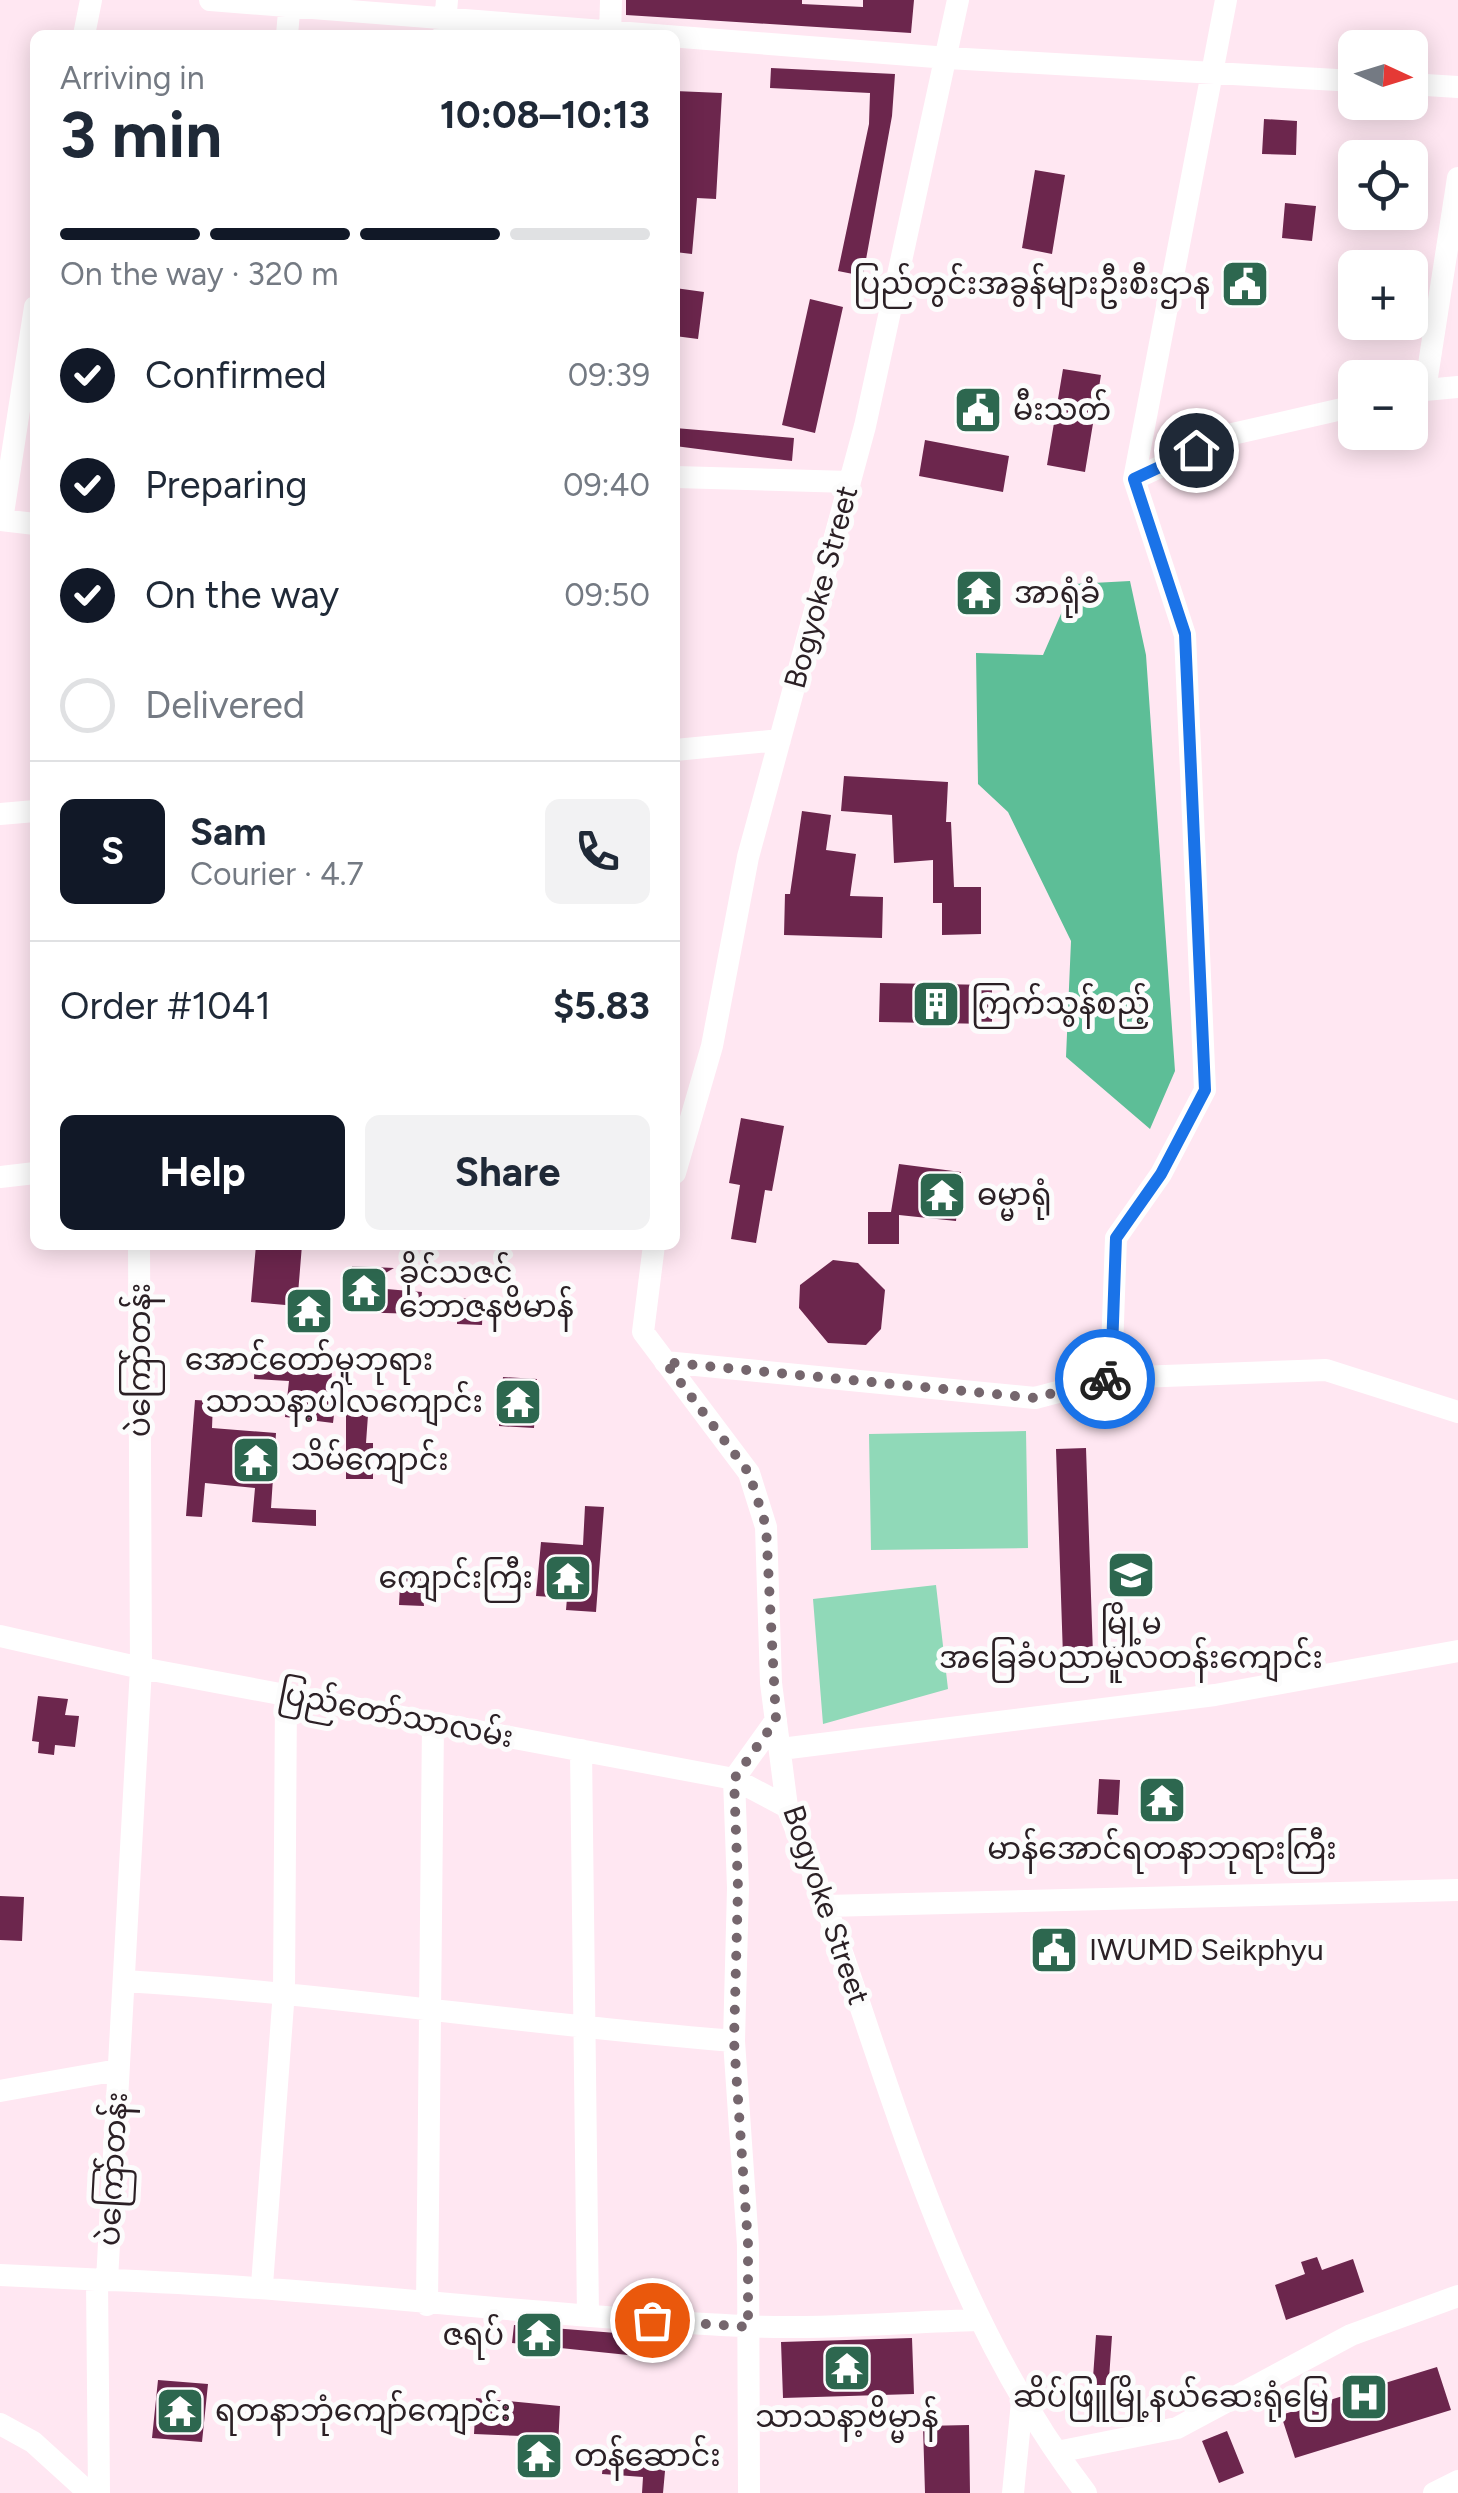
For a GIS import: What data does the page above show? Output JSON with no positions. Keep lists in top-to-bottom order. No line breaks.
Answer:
{"streets":{"street":["Bogyoke Street","ပဲကြော်တန်း","ပြည်တော်သာလမ်း"]},"crossings":[["Bogyoke Street","ပဲကြော်တန်း"],["Bogyoke Street","ပြည်တော်သာလမ်း"],["ပဲကြော်တန်း","ပြည်တော်သာလမ်း"]],"places":{"public building":["ပြည်တွင်းအခွန်များဦးစီးဌာန","မီးသတ်","IWUMD Seikphyu"],"temple":["အာရုံခံ","ဓမ္မာရုံ","ခိုင်သဇင် ဘောဇနဗိမာန်","အောင်တော်မူဘုရား","သာသနာ့ပါလကျောင်း","သိမ်ကျောင်း","ကျောင်းကြီး","မာန်အောင်ရတနာဘုရားကြီး","ဇရပ်","သာသနာ့ဗိမ္မာန်","ရတနာဘုံကျော်ကျောင်း","တန်ဆောင်း"],"building":["ကြက်သွန်စည့်"],"school or university":["မြို့မ အခြေခံပညာမူလတန်းကျောင်း"],"hospital":["ဆိပ်ဖြူမြို့နယ်ဆေးရုံမြေ"]},"north":"right","page":{"map_buttons":["+","−"],"heading":["3 min","Arriving in","10:08–10:13"],"panel":["Sam","Courier · 4.7","Order #1041","$5.83"],"bar":"On the way · 320 m","list":[["Confirmed","09:39"],["Preparing","09:40"],["On the way","09:50"],"Delivered"],"round":"S","buttons":["Help","Share"]}}
